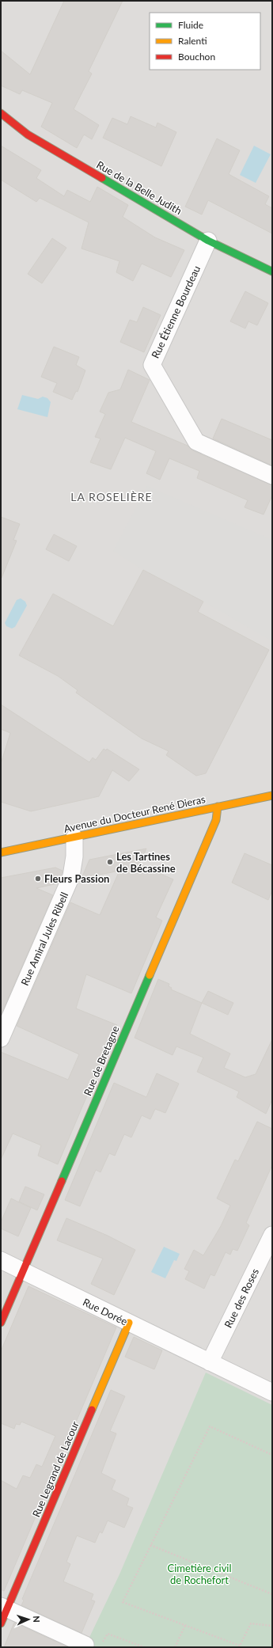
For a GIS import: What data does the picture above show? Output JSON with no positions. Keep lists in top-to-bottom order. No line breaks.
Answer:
{"streets":{"street":["Rue de la Belle Judith","Rue Étienne Bourdeau","Avenue du Docteur René Dieras","Rue Amiral Jules Ribell","Rue de Bretagne","Rue des Roses","Rue Dorée","Rue Legrand de Lacour"]},"crossings":[["Rue de la Belle Judith","Rue Étienne Bourdeau"],["Avenue du Docteur René Dieras","Rue Amiral Jules Ribell"],["Avenue du Docteur René Dieras","Rue de Bretagne"],["Rue de Bretagne","Rue Dorée"],["Rue des Roses","Rue Dorée"],["Rue Dorée","Rue Legrand de Lacour"]],"districts":["LA ROSELIÈRE"],"parks":["Cimetière civil de Rochefort"],"places":["Les Tartines de Bécassine","Fleurs Passion"],"legend":["Fluide","Ralenti","Bouchon"],"north":"right"}
